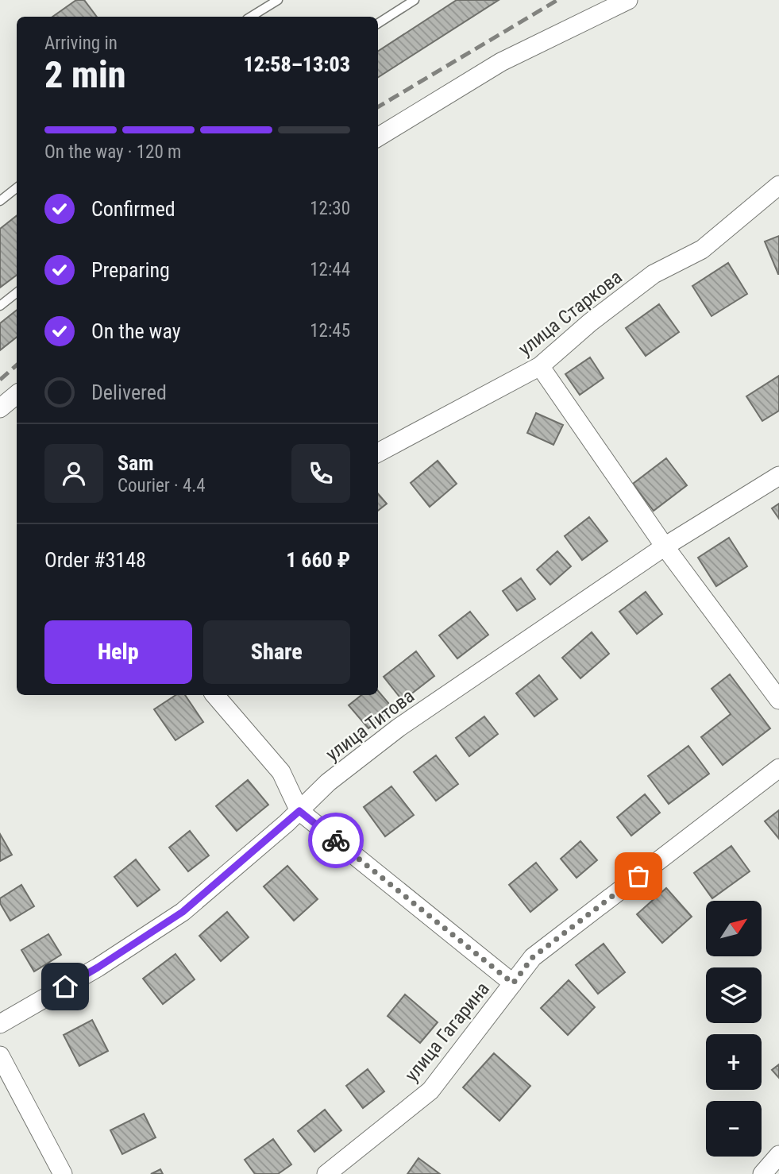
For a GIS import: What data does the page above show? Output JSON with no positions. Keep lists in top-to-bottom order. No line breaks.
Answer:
{"streets":{"street":["улица Старкова","улица Титова","улица Гагарина"]},"north":"top right","page":{"heading":["2 min","Arriving in","12:58–13:03"],"panel":["Sam","Courier · 4.4","Order #3148","1 660 ₽"],"bar":"On the way · 120 m","list":[["Confirmed","12:30"],["Preparing","12:44"],["On the way","12:45"],"Delivered"],"buttons":["Help","Share"],"map_buttons":["+","−"]}}
